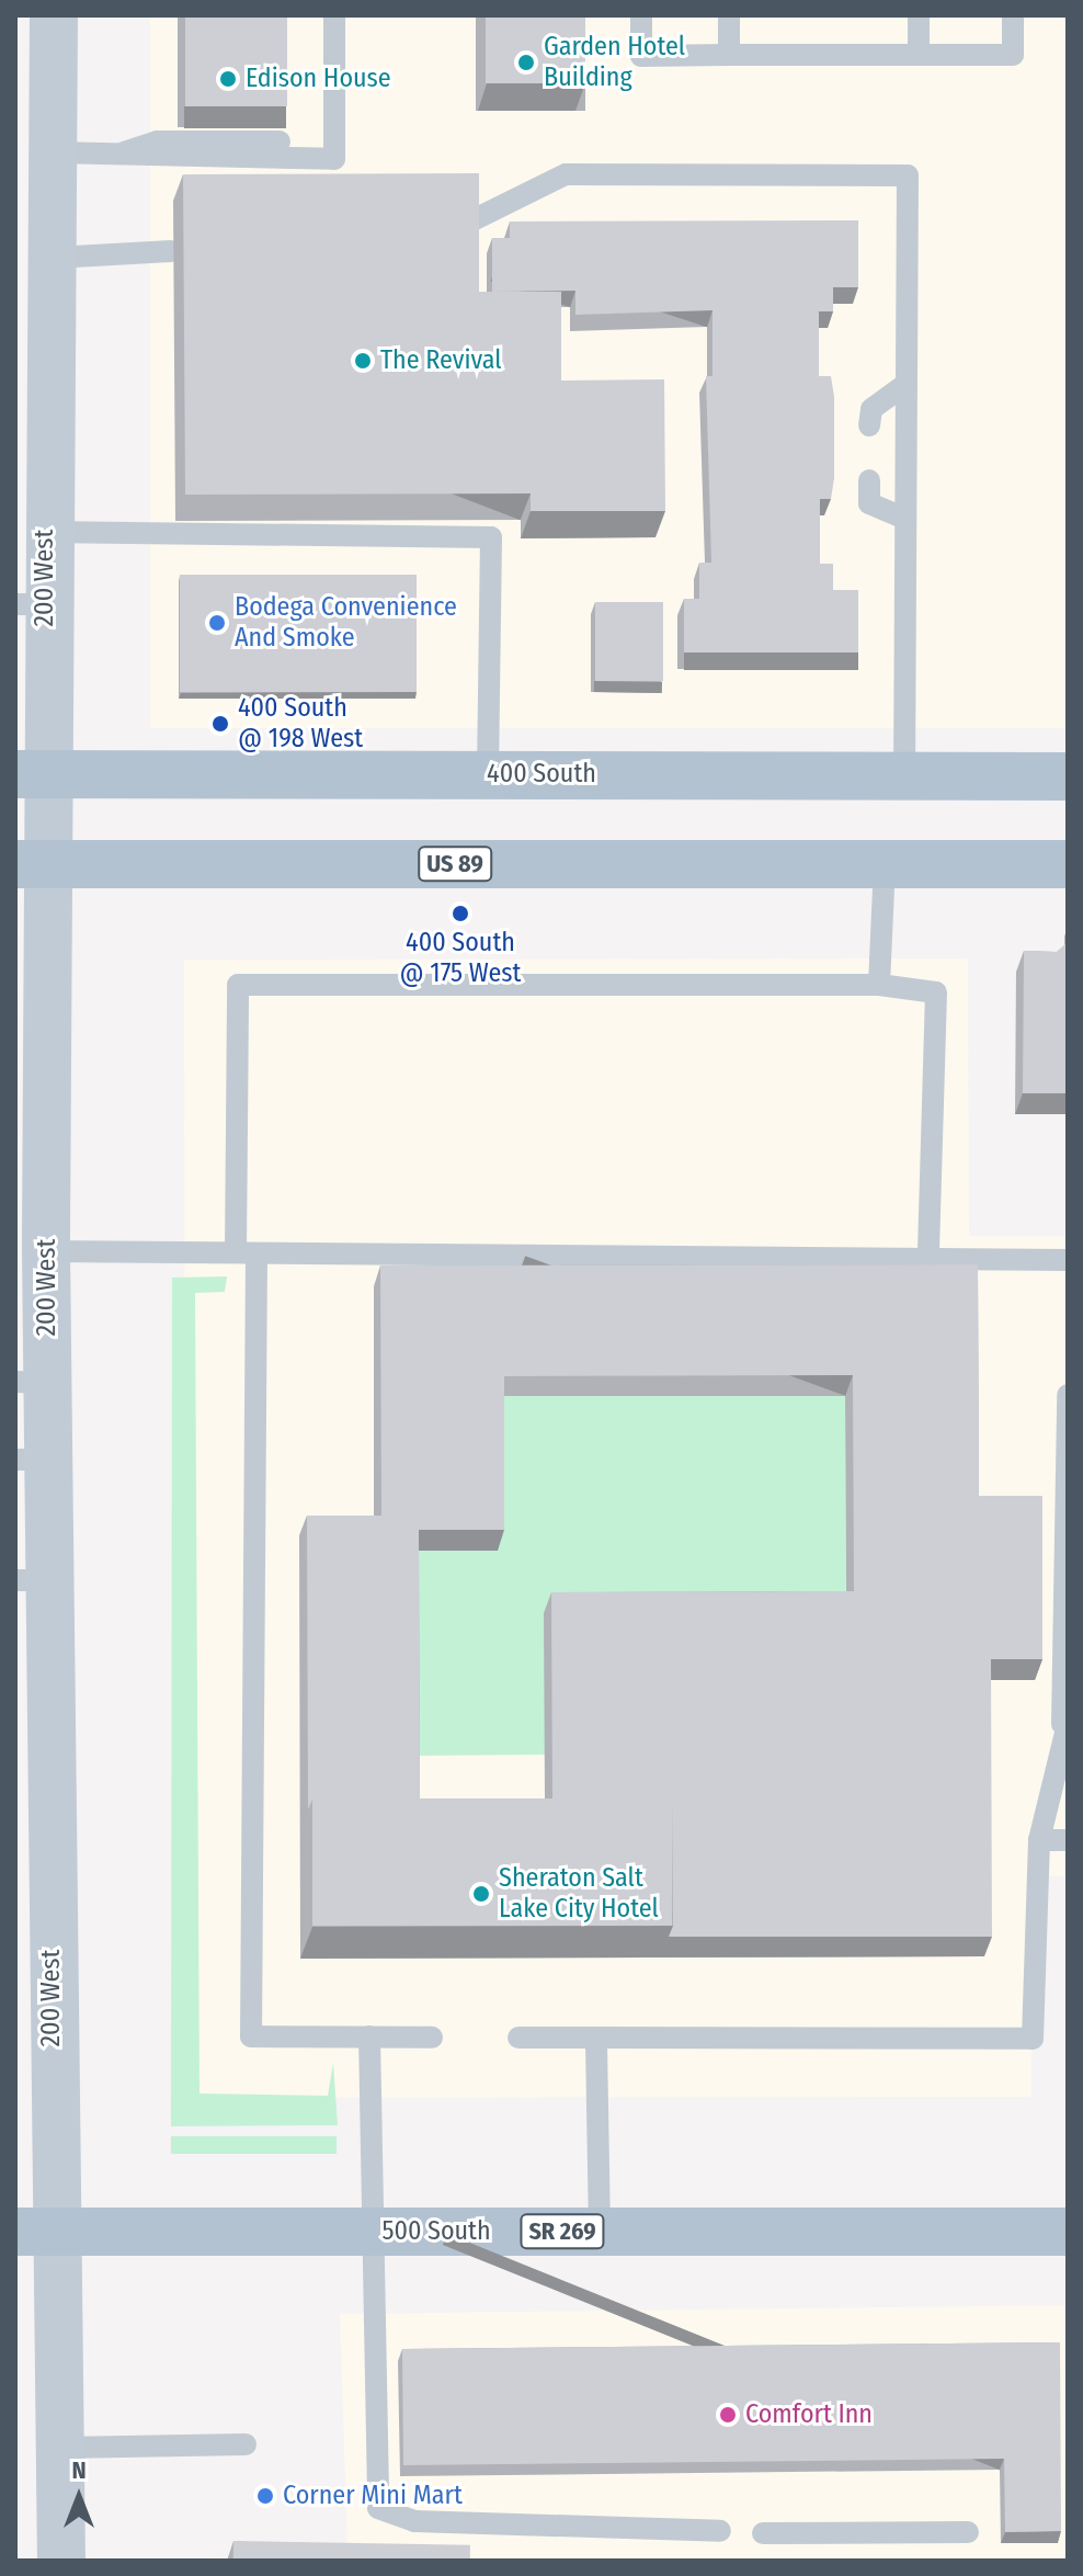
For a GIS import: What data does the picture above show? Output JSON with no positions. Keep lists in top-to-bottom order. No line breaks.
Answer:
{"streets":{"main road":["400 South","US 89","500 South","SR 269"],"street":["200 West"]},"crossings":[["200 West","400 South"],["200 West","US 89"],["200 West","500 South"]],"places":["Garden Hotel Building","Edison House","The Revival","Bodega Convenience And Smoke","400 South @ 198 West","400 South @ 175 West","Sheraton Salt Lake City Hotel","Comfort Inn","Corner Mini Mart"],"north":"top"}
